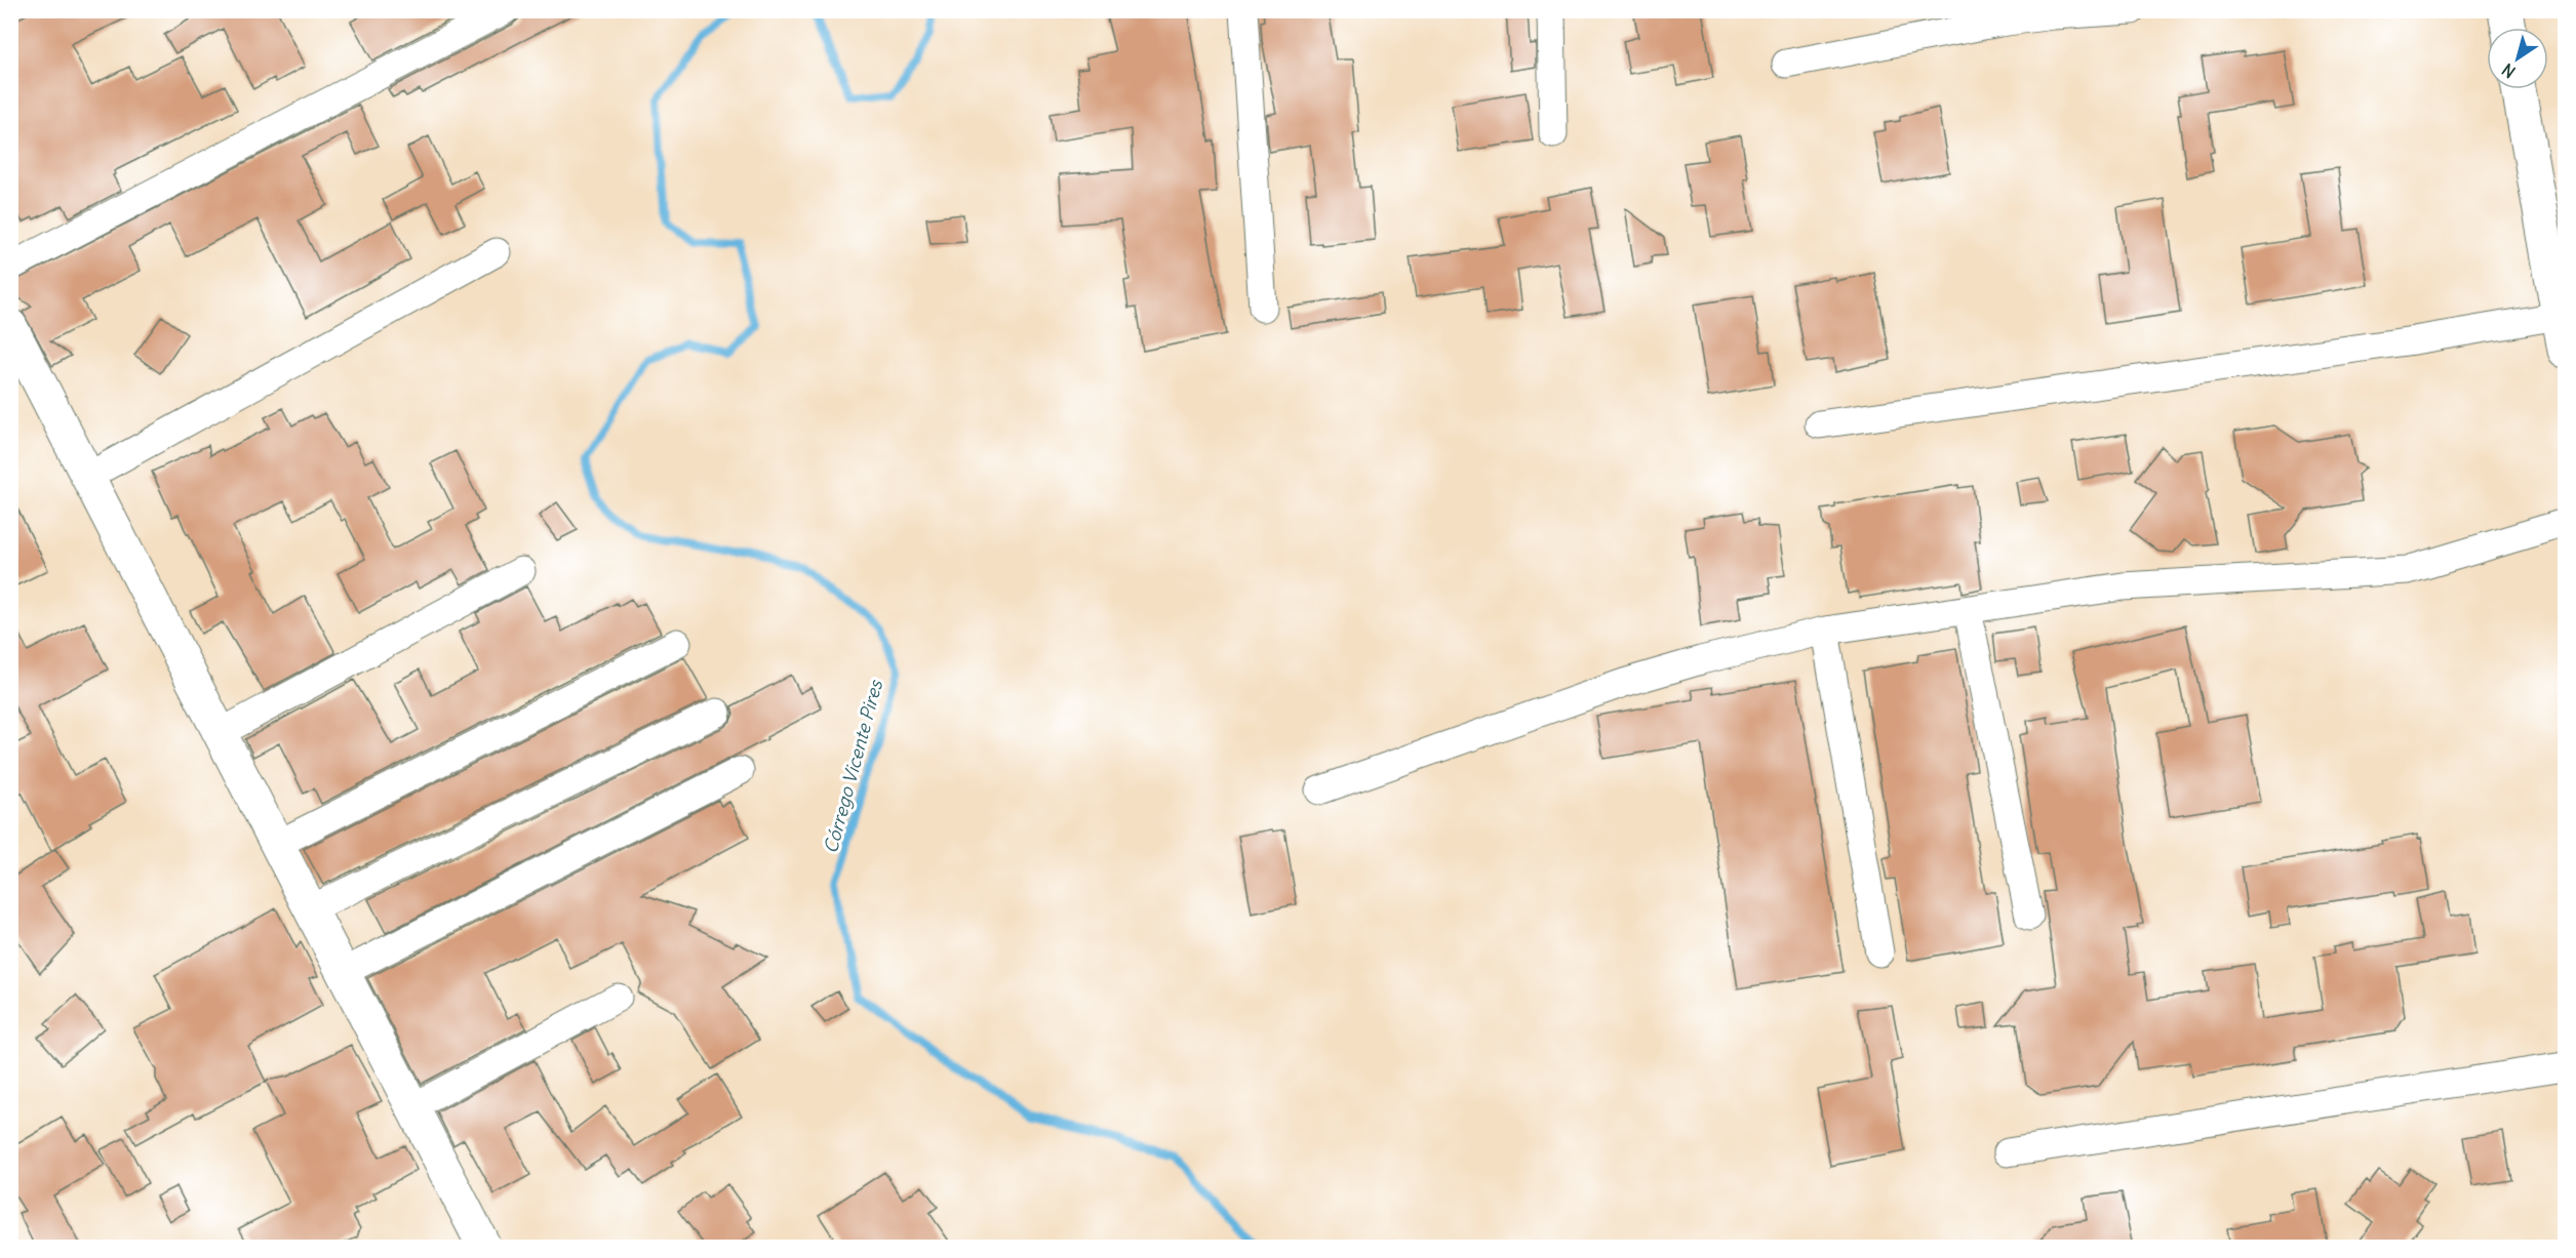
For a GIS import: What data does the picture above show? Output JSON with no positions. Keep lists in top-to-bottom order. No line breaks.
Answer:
{"water":["Córrego Vicente Pires"],"north":"bottom left"}
